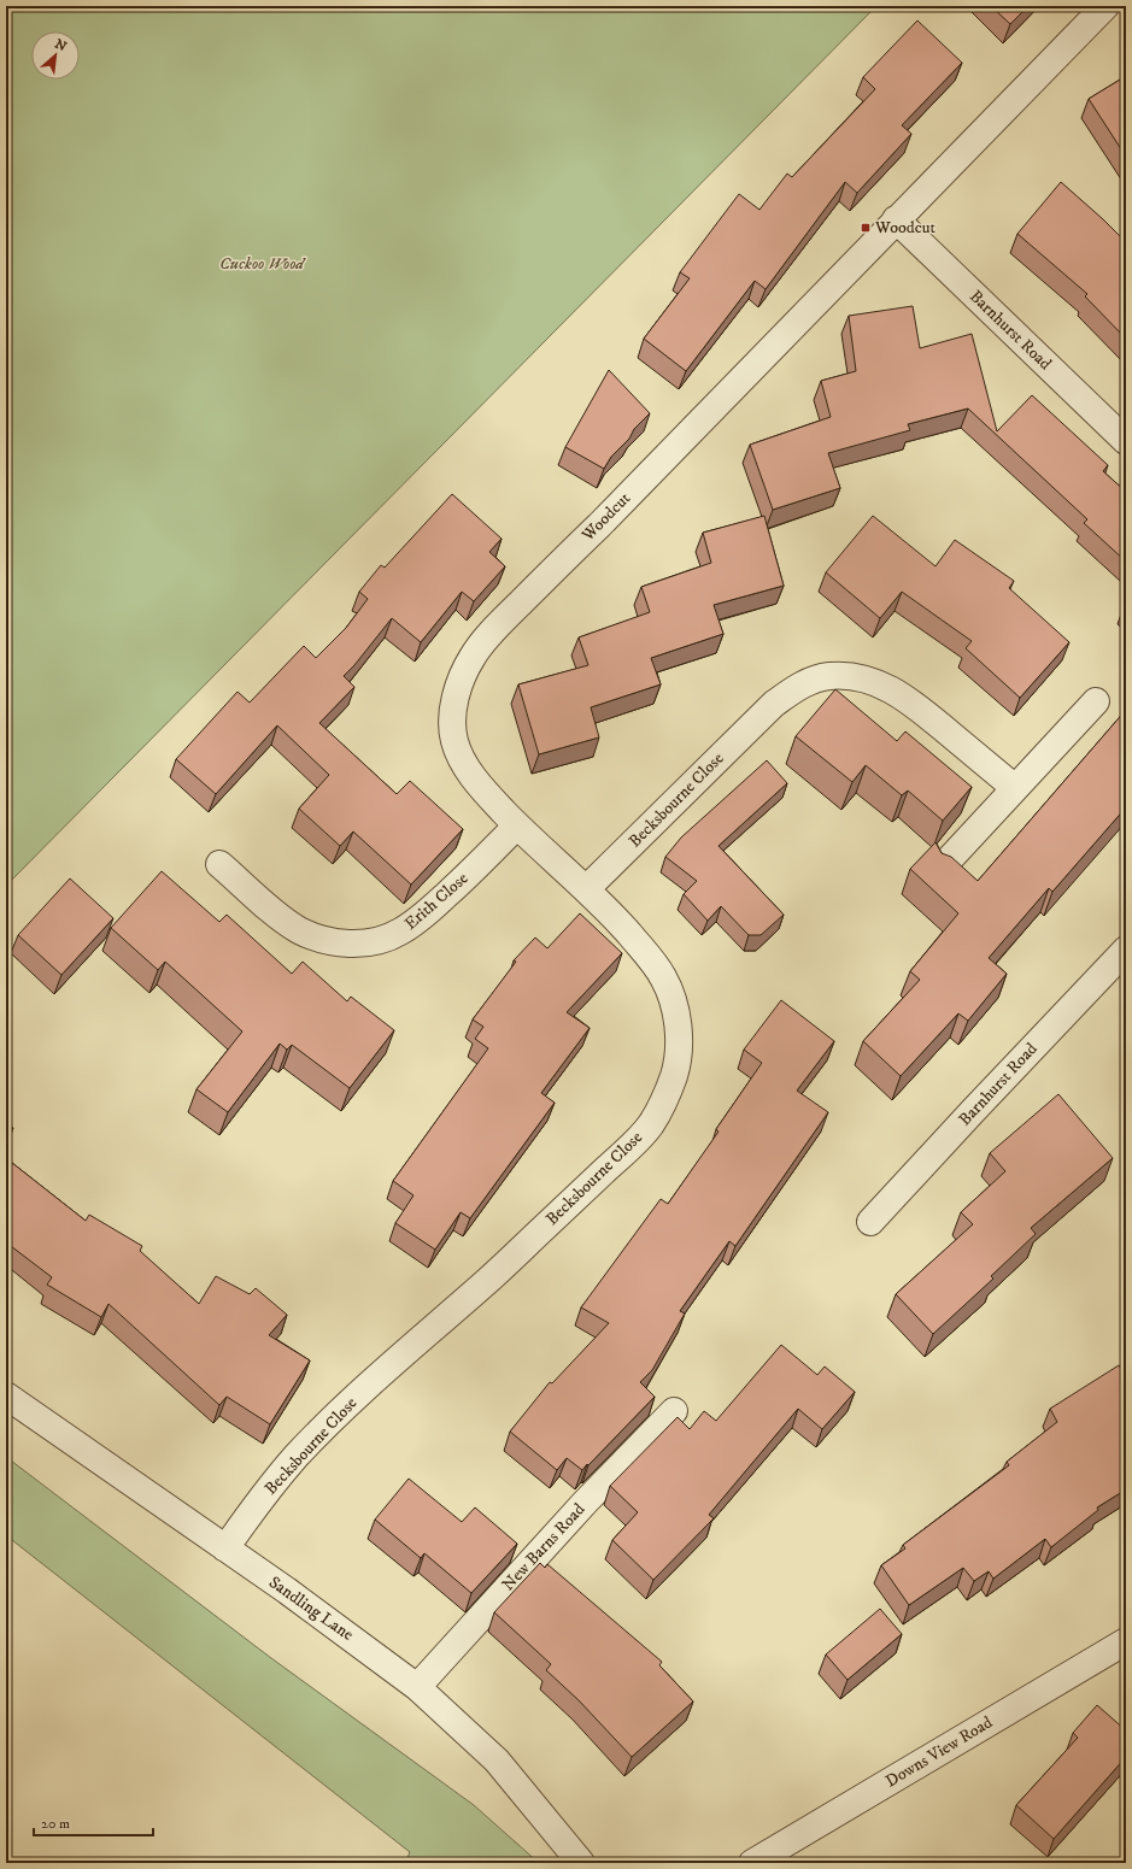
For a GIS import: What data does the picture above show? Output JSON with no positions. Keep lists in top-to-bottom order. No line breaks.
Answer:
{"streets":{"street":["Barnhurst Road","Woodcut","Becksbourne Close","Erith Close","New Barns Road","Sandling Lane","Downs View Road"]},"crossings":[["Barnhurst Road","Woodcut"],["Woodcut","Becksbourne Close"],["Woodcut","Erith Close"],["Becksbourne Close","Sandling Lane"],["New Barns Road","Sandling Lane"]],"parks":["Cuckoo Wood"],"places":{"transit":["Woodcut"]},"scale_bar":"20 m","north":"top right"}
